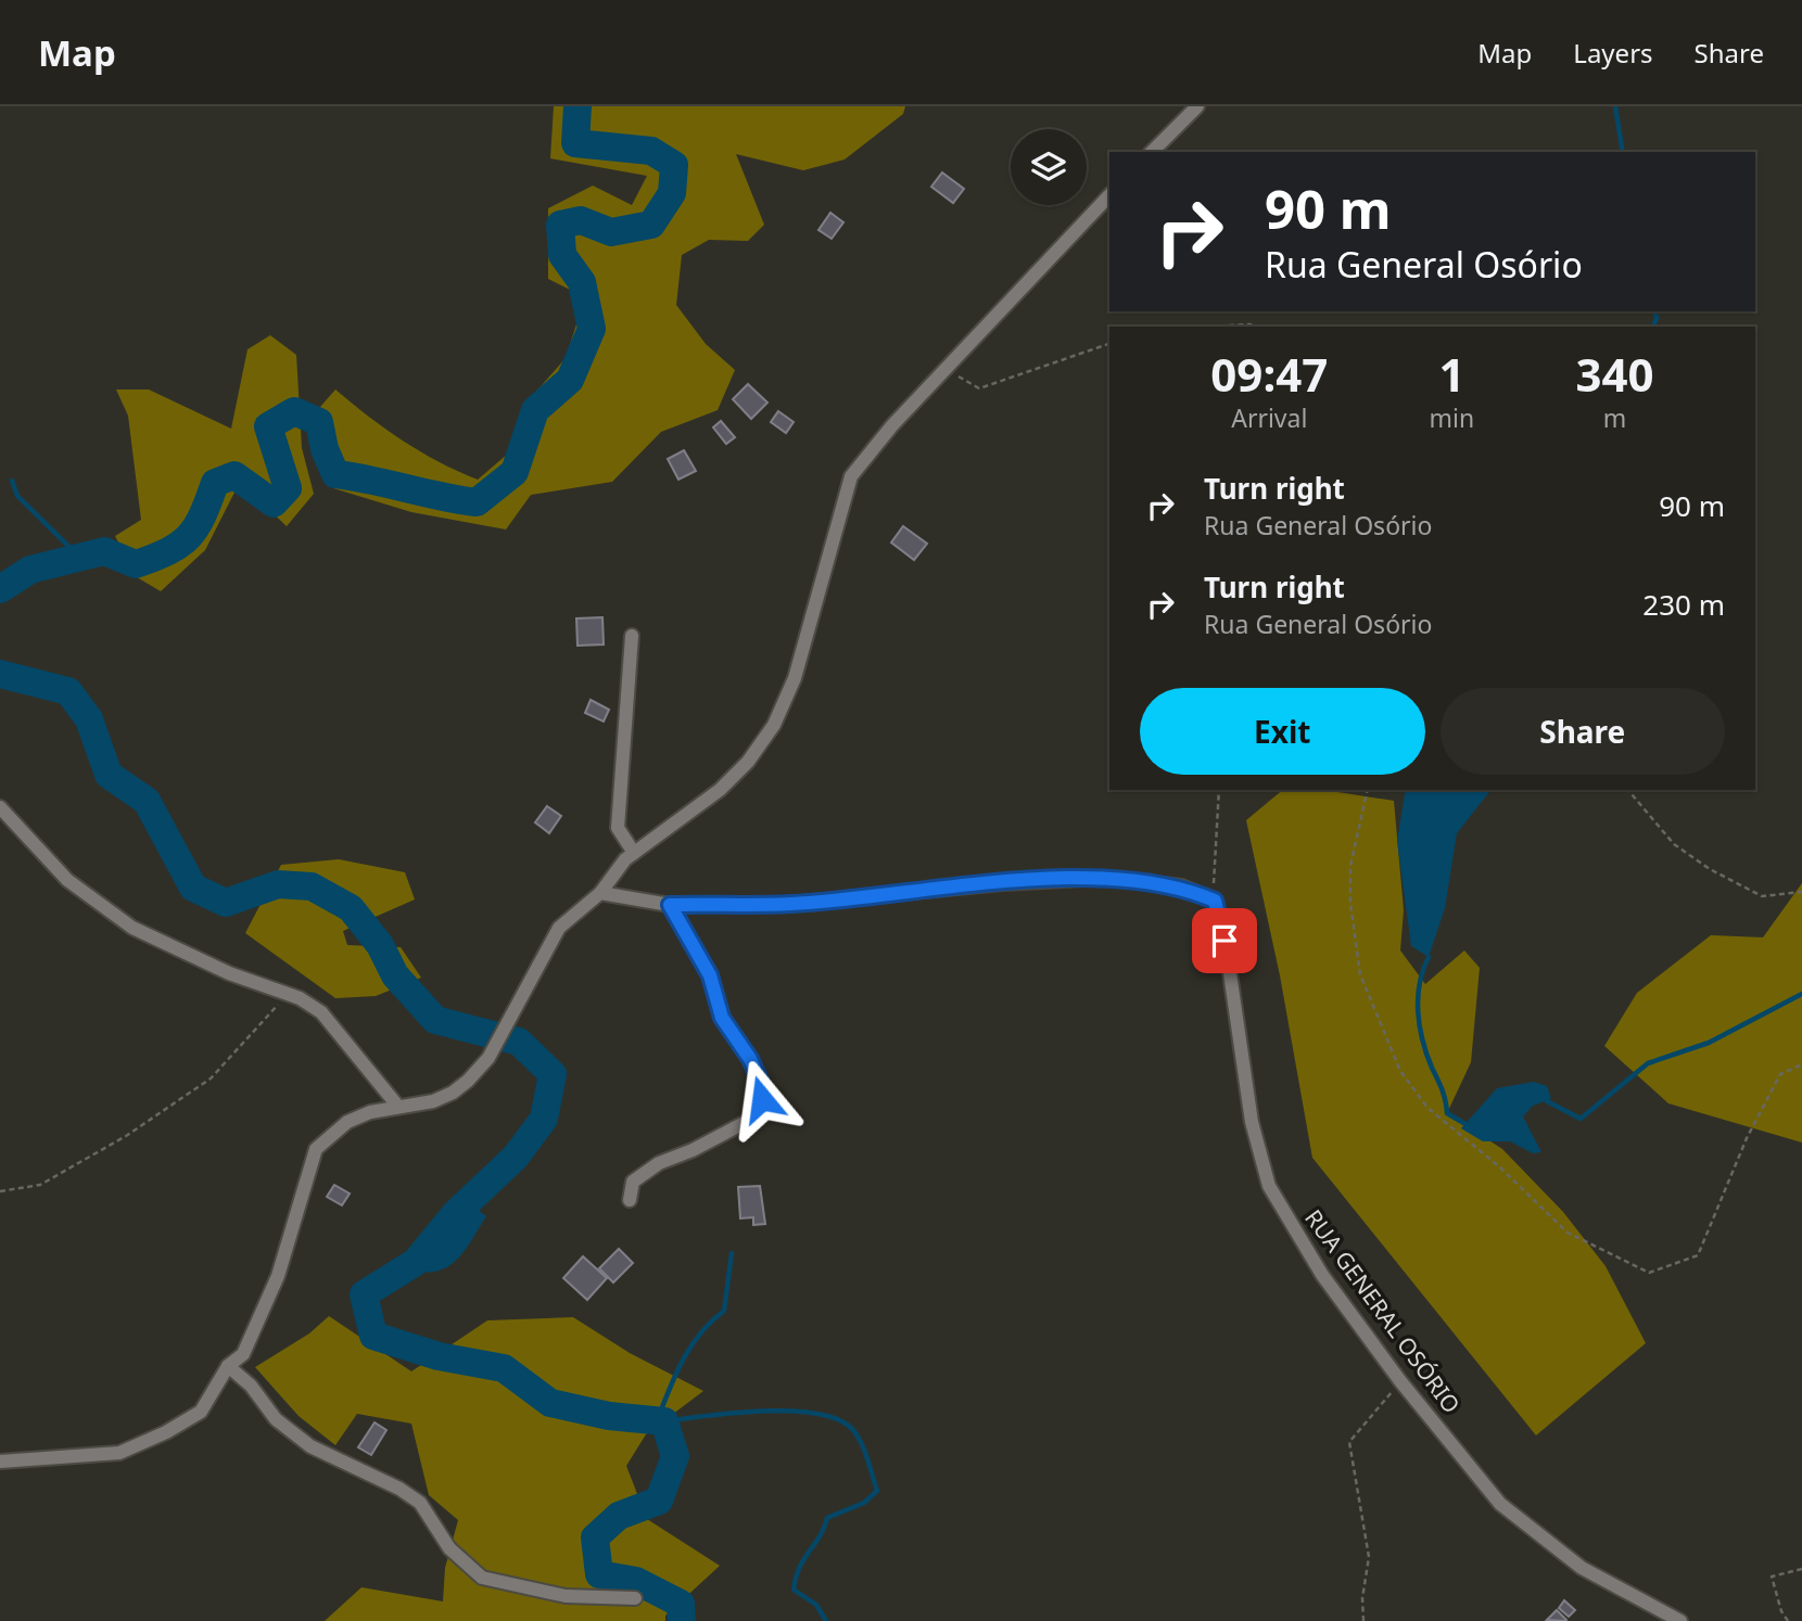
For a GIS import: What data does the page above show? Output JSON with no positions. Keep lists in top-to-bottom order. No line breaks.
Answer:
{"streets":{"street":["RUA GENERAL OSÓRIO"]},"page":{"header":"Map","nav":["Map","Layers","Share"],"turn":["90 m","Rua General Osório"],"eta":["09:47","Arrival","1","min","340","m"],"list":[{"name":"Turn right","note":"Rua General Osório","value":"90 m"},{"name":"Turn right","note":"Rua General Osório","value":"230 m"}],"buttons":["Exit","Share"]}}
